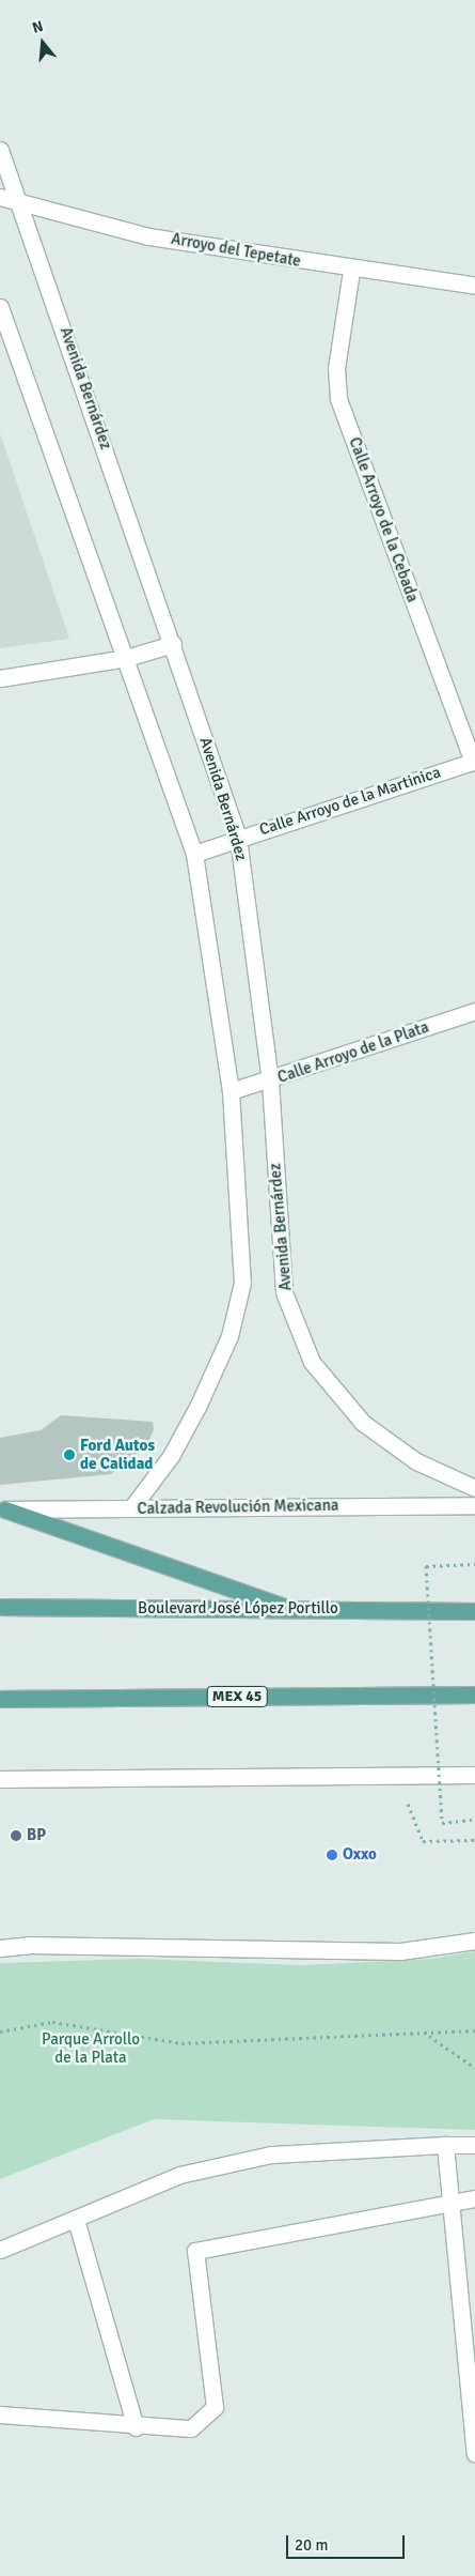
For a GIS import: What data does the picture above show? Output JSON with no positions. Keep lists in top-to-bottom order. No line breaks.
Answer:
{"streets":{"main road":["Boulevard José López Portillo","MEX 45"],"street":["Arroyo del Tepetate","Avenida Bernárdez","Calle Arroyo de la Cebada","Calle Arroyo de la Martinica","Calle Arroyo de la Plata","Calzada Revolución Mexicana"]},"crossings":[["Arroyo del Tepetate","Avenida Bernárdez"],["Arroyo del Tepetate","Calle Arroyo de la Cebada"],["Avenida Bernárdez","Calle Arroyo de la Martinica"],["Avenida Bernárdez","Calle Arroyo de la Plata"],["Calle Arroyo de la Cebada","Calle Arroyo de la Martinica"]],"parks":["Parque Arrollo de la Plata"],"places":["Ford Autos de Calidad","BP","Oxxo"],"scale_bar":"20 m","north":"top"}
